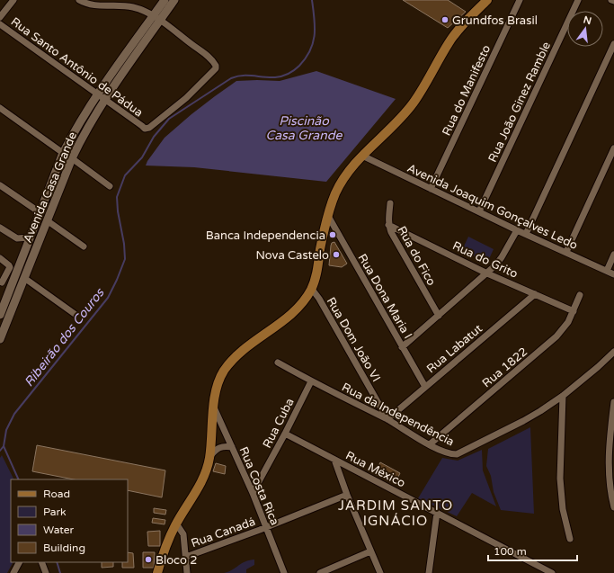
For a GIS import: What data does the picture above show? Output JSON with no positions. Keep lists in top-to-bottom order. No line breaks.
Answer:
{"streets":{"main road":["Avenida Casa Grande"],"street":["Rua Santo Antônio de Pádua","Rua do Manifesto","Rua João Ginez Ramble","Avenida Joaquim Gonçalves Ledo","Rua do Fico","Rua do Grito","Rua Dona Maria I","Rua Dom João VI","Rua Labatut","Rua 1822","Rua da Independência","Rua Cuba","Rua México","Rua Costa Rica","Rua Canadá"]},"crossings":[["Rua Santo Antônio de Pádua","Avenida Casa Grande"],["Rua do Manifesto","Avenida Joaquim Gonçalves Ledo"],["Rua João Ginez Ramble","Avenida Joaquim Gonçalves Ledo"],["Rua do Fico","Rua do Grito"],["Rua do Grito","Rua Labatut"],["Rua do Grito","Rua 1822"],["Rua Dona Maria I","Rua Labatut"],["Rua Dom João VI","Rua Labatut"],["Rua Dom João VI","Rua da Independência"],["Rua Labatut","Rua da Independência"],["Rua 1822","Rua da Independência"],["Rua da Independência","Rua Cuba"],["Rua Cuba","Rua México"],["Rua Cuba","Rua Costa Rica"],["Rua Costa Rica","Rua Canadá"]],"districts":["JARDIM SANTO IGNÁCIO"],"water":["Piscinão Casa Grande","Ribeirão dos Couros"],"places":["Grundfos Brasil","Banca Independencia","Nova Castelo","Bloco 2"],"legend":["Road","Park","Water","Building"],"scale_bar":"100 m","north":"top"}
